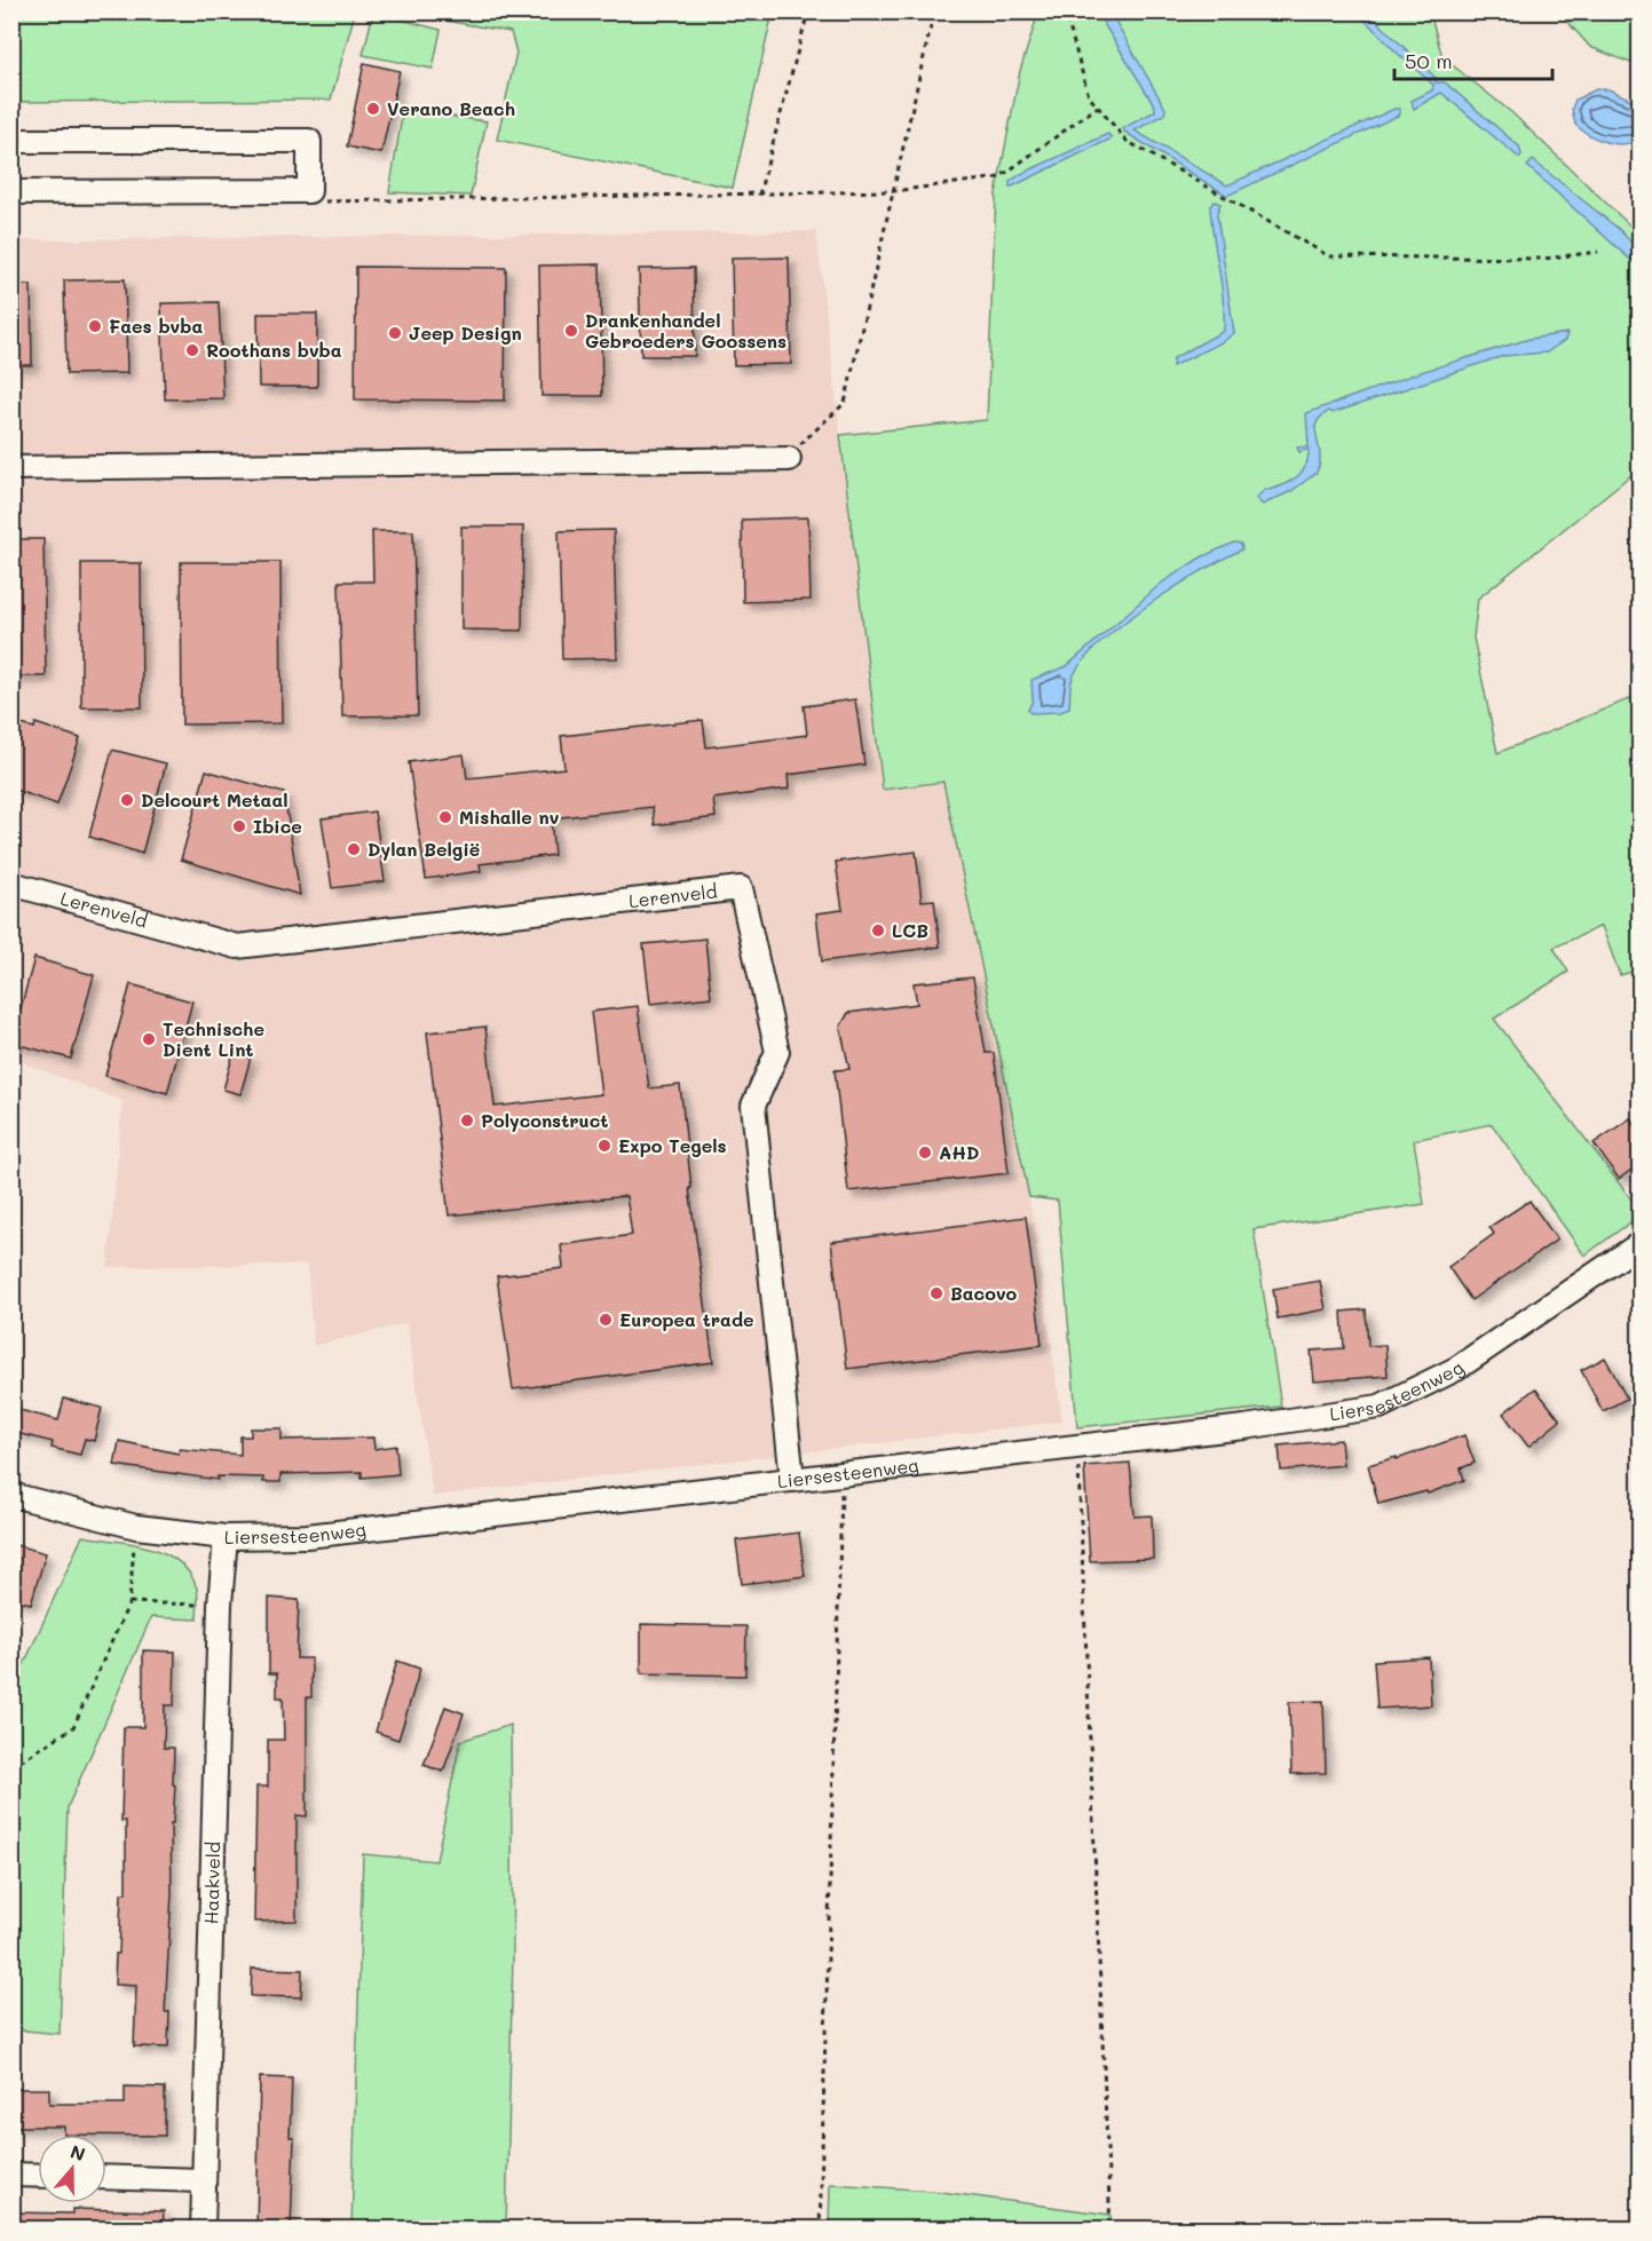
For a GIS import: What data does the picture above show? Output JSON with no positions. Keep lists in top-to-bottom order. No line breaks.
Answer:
{"streets":{"street":["Lerenveld","Liersesteenweg","Haakveld"]},"crossings":[["Lerenveld","Liersesteenweg"],["Liersesteenweg","Haakveld"]],"places":["Verano Beach","Faes bvba","Drankenhandel Gebroeders Goossens","Jeep Design","Roothans bvba","Delcourt Metaal","Mishalle nv","Ibice","Dylan België","LCB","Technische Dient Lint","Polyconstruct","Expo Tegels","AHD","Bacovo","Europea trade"],"scale_bar":"50 m","north":"top"}
